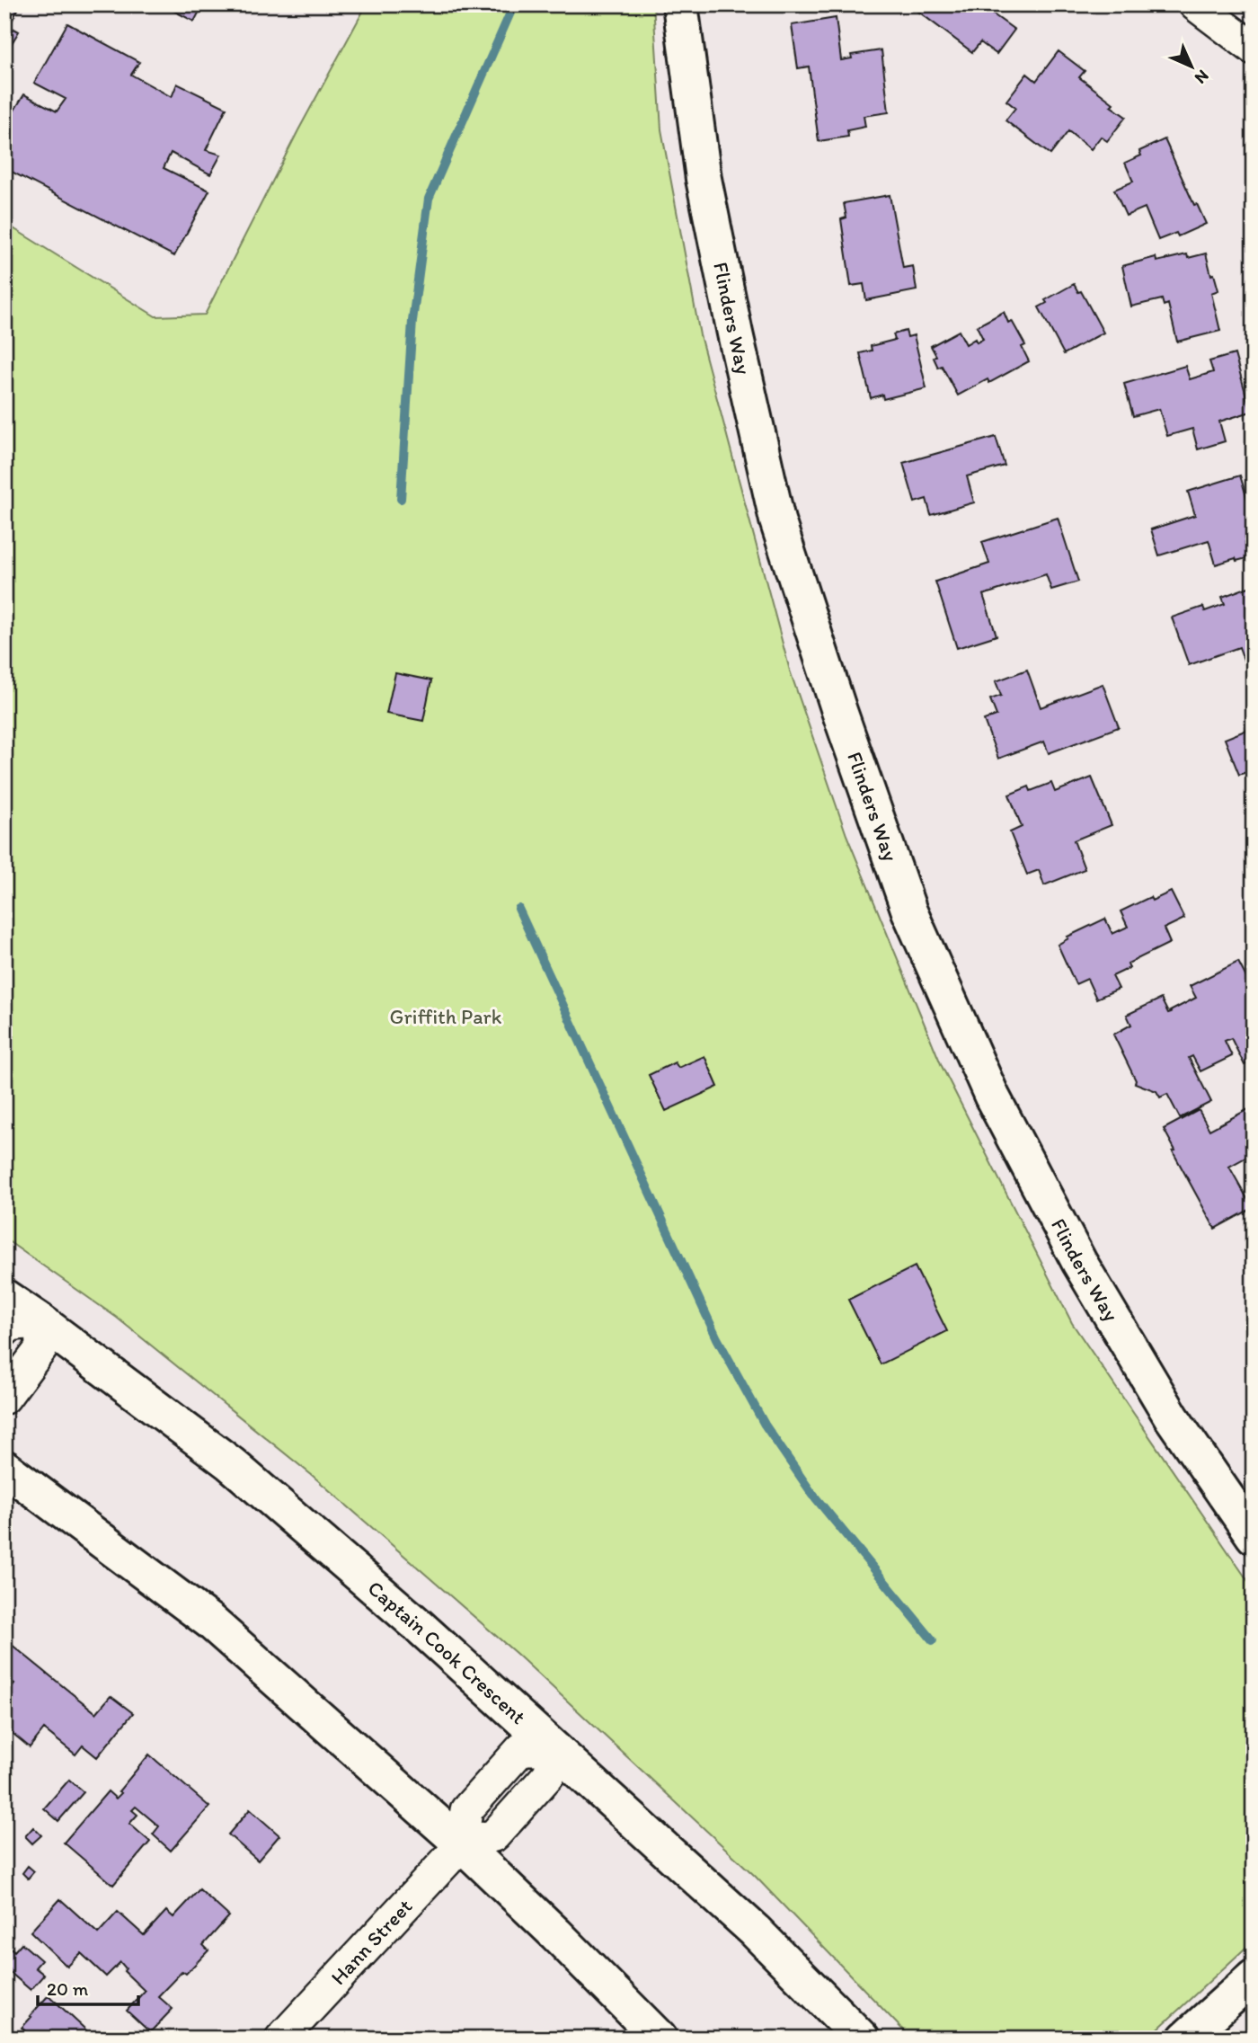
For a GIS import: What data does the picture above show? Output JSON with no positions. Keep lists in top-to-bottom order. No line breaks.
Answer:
{"streets":{"main road":["Flinders Way","Captain Cook Crescent"],"street":["Hann Street"]},"parks":["Griffith Park"],"scale_bar":"20 m","north":"bottom right"}
